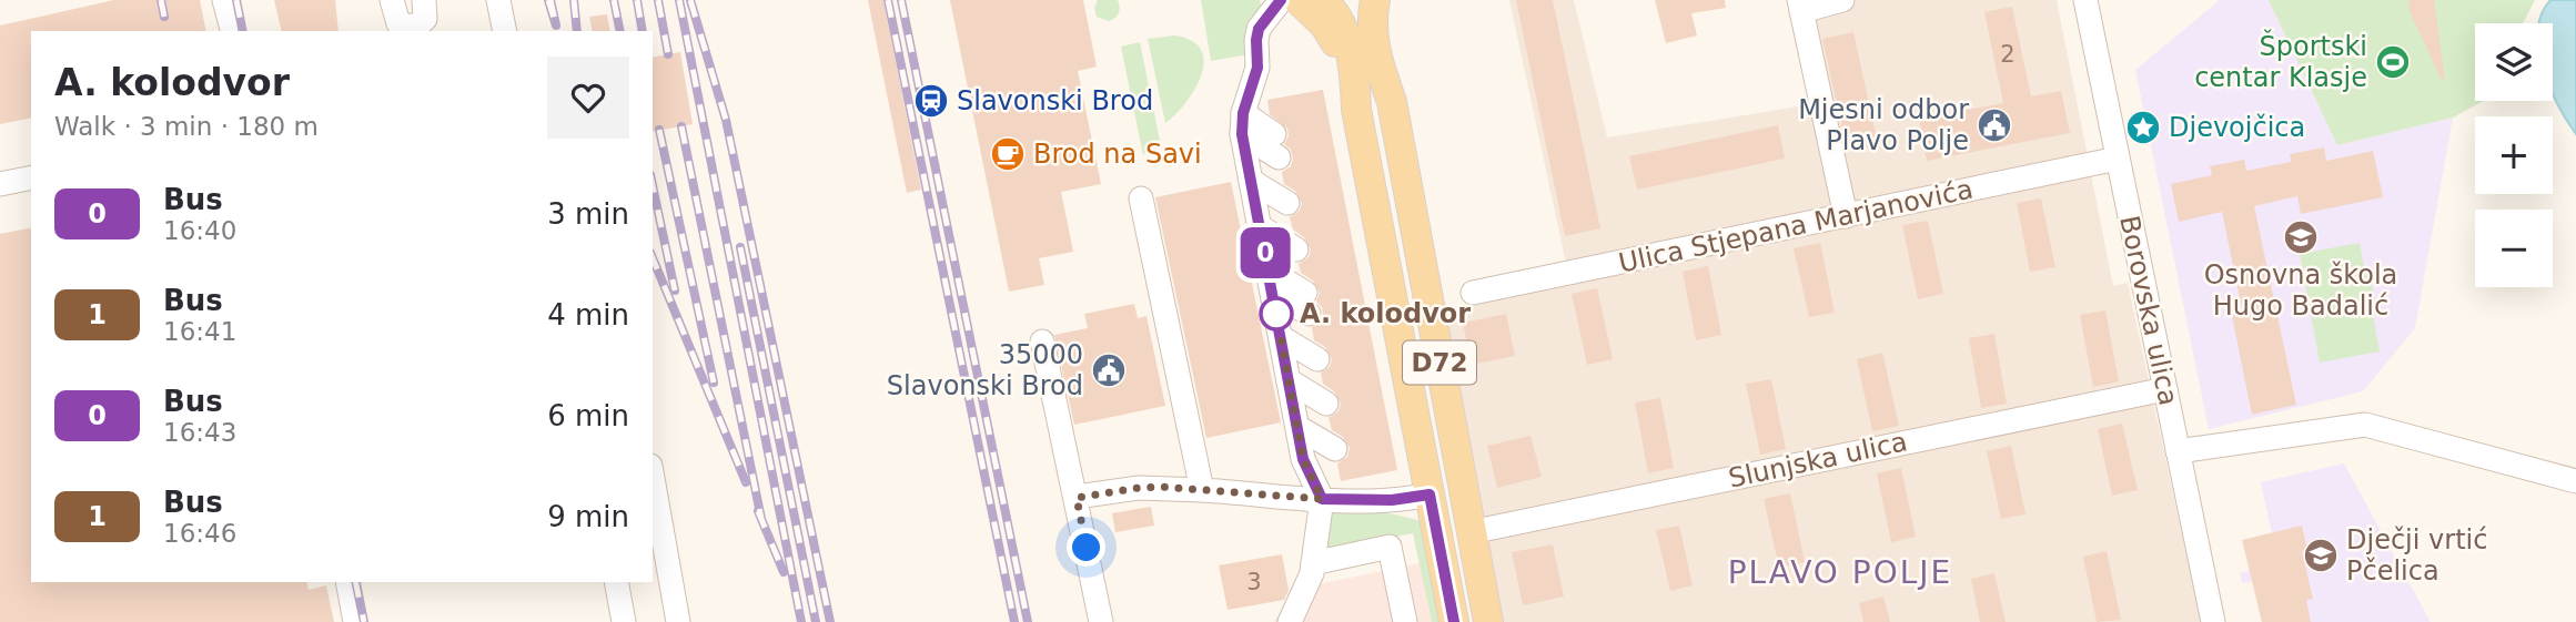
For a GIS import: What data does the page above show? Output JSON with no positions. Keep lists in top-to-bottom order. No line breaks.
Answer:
{"streets":{"main road":["D72"],"street":["Ulica Stjepana Marjanovića","Borovska ulica","Slunjska ulica"]},"crossings":[["Ulica Stjepana Marjanovića","Borovska ulica"],["Borovska ulica","Slunjska ulica"],["D72","Slunjska ulica"]],"districts":["PLAVO POLJE"],"places":{"sports":["Športski centar Klasje"],"station":["Slavonski Brod"],"public building":["Mjesni odbor Plavo Polje","35000 Slavonski Brod"],"place":["Djevojčica"],"cafe":["Brod na Savi"],"school or university":["Osnovna škola Hugo Badalić","Dječji vrtić Pčelica"],"other":["A. kolodvor"]},"lines":["bus line 0"],"house_numbers":["2","3"],"page":{"on_map":"0","map_buttons":["+","−"],"heading":["A. kolodvor","Walk · 3 min · 180 m"],"list":[{"mark":"0","name":"Bus","note":"16:40","value":"3 min"},{"mark":"1","name":"Bus","note":"16:41","value":"4 min"},{"mark":"0","name":"Bus","note":"16:43","value":"6 min"},{"mark":"1","name":"Bus","note":"16:46","value":"9 min"}]}}
